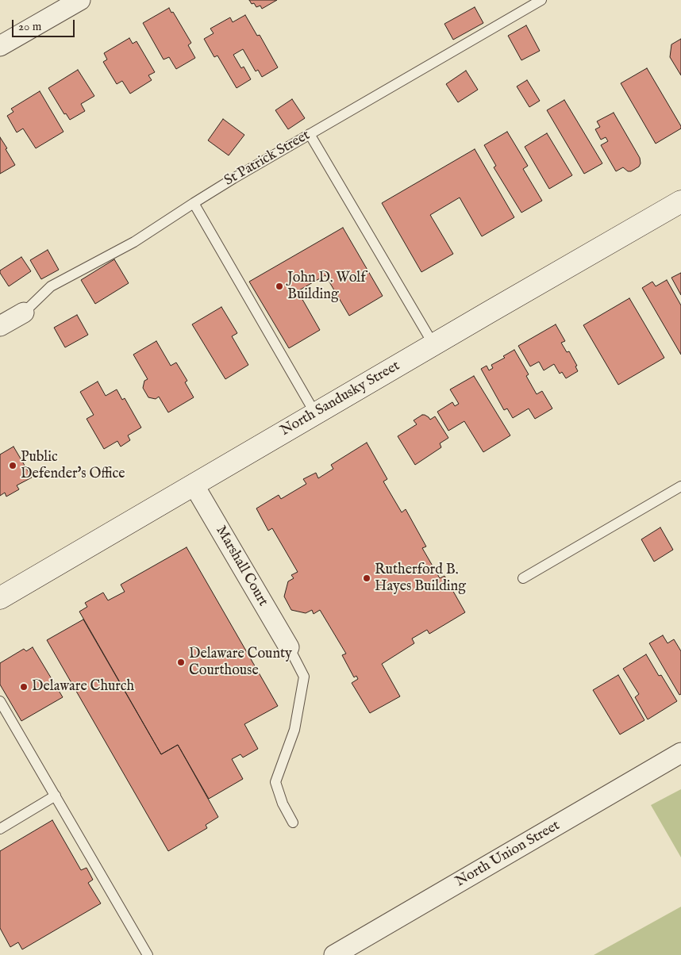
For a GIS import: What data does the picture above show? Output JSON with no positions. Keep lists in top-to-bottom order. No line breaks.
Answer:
{"streets":{"street":["St Patrick Street","North Sandusky Street","Marshall Court","North Union Street"]},"crossings":[["North Sandusky Street","Marshall Court"]],"places":["John D. Wolf Building","Public Defender's Office","Rutherford B. Hayes Building","Delaware County Courthouse","Delaware Church"],"scale_bar":"20 m"}
